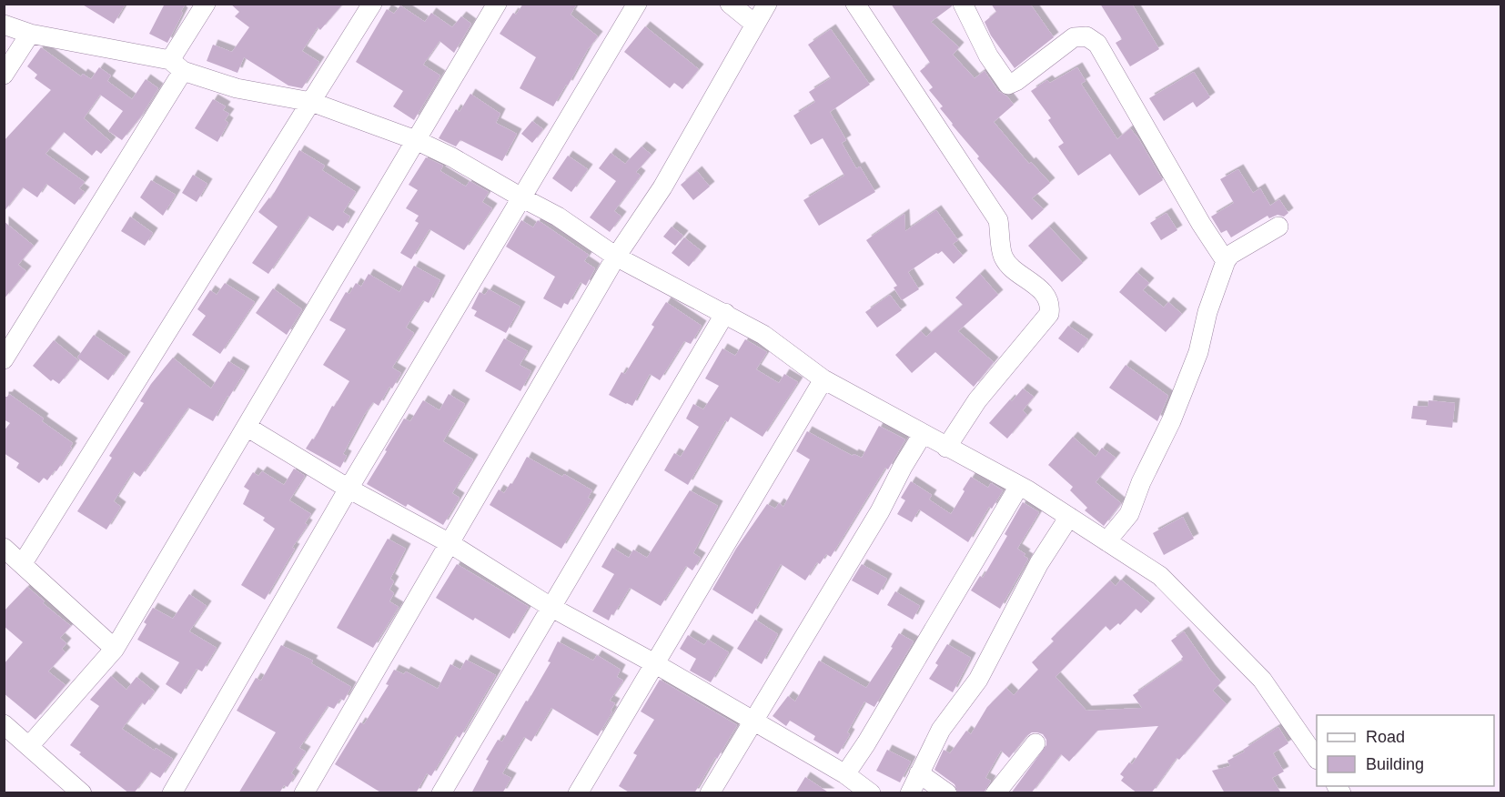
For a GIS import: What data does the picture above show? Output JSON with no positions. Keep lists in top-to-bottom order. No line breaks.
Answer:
{"legend":["Road","Building"]}
